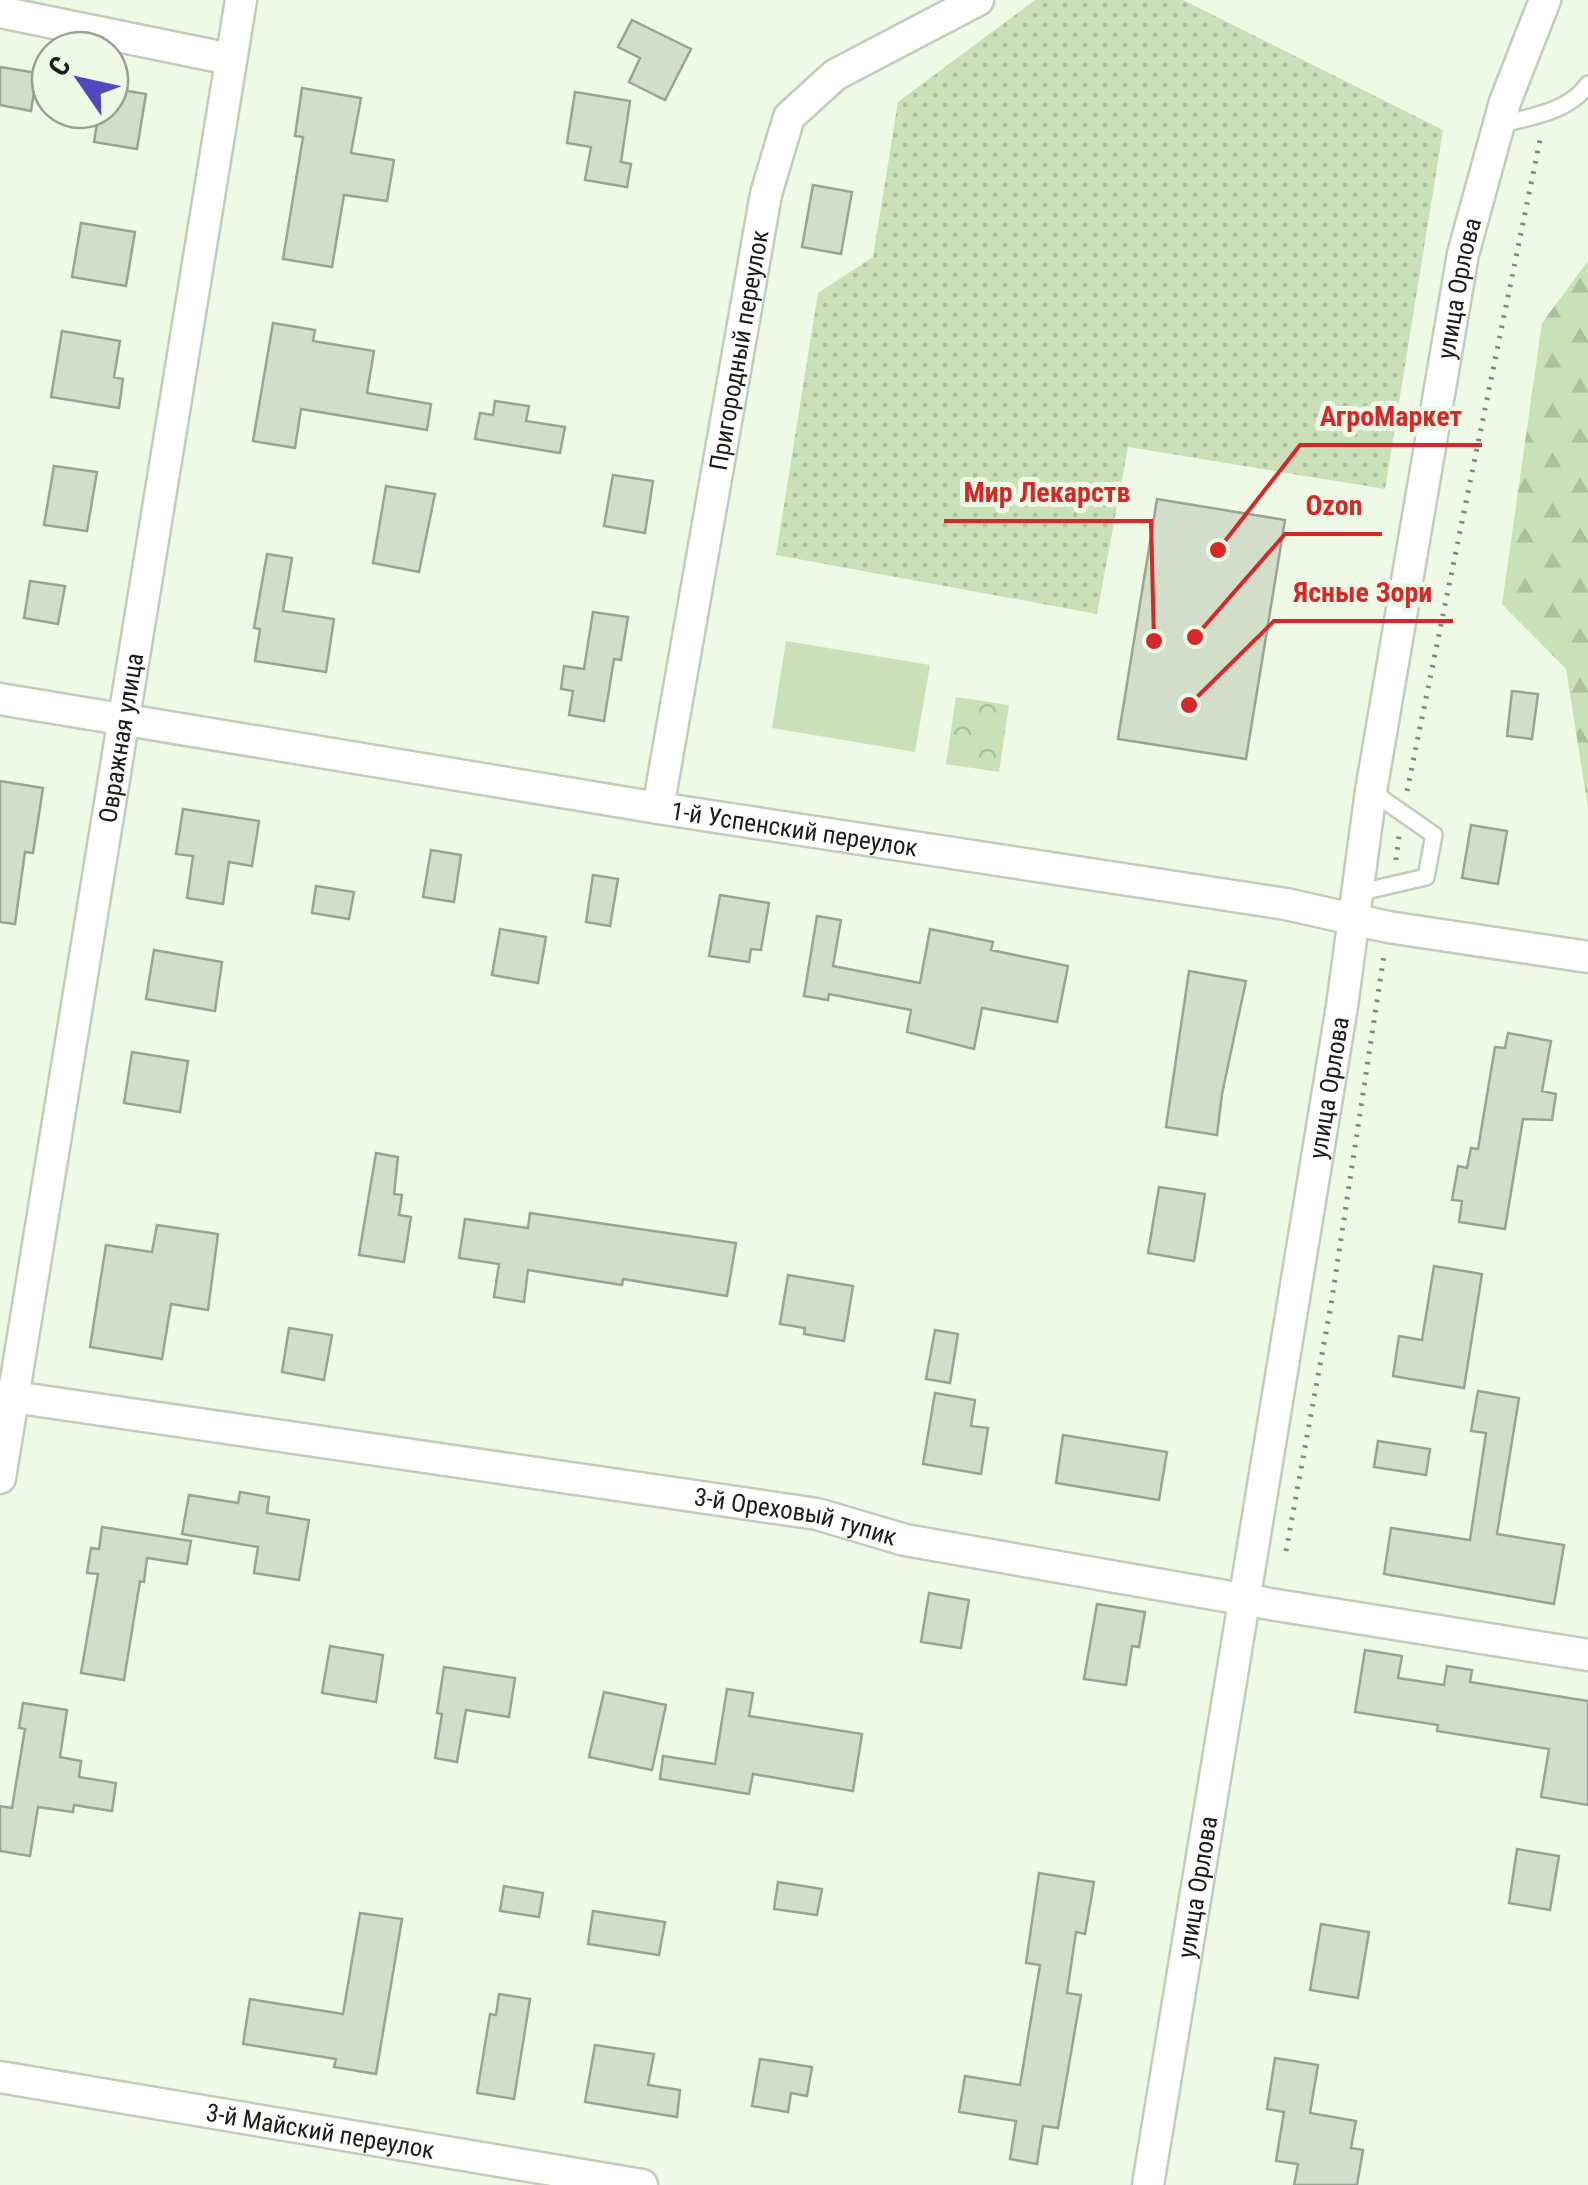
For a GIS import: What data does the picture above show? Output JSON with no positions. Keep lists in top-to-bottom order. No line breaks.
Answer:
{"streets":{"street":["улица Орлова","Пригородный переулок","Овражная улица","1-й Успенский переулок","3-й Ореховый тупик","3-й Майский переулок"]},"crossings":[["улица Орлова","1-й Успенский переулок"],["улица Орлова","3-й Ореховый тупик"],["Пригородный переулок","1-й Успенский переулок"],["Овражная улица","1-й Успенский переулок"],["Овражная улица","3-й Ореховый тупик"]],"places":["АгроМаркет","Ozon","Мир Лекарств","Ясные Зори"],"north":"top left"}
